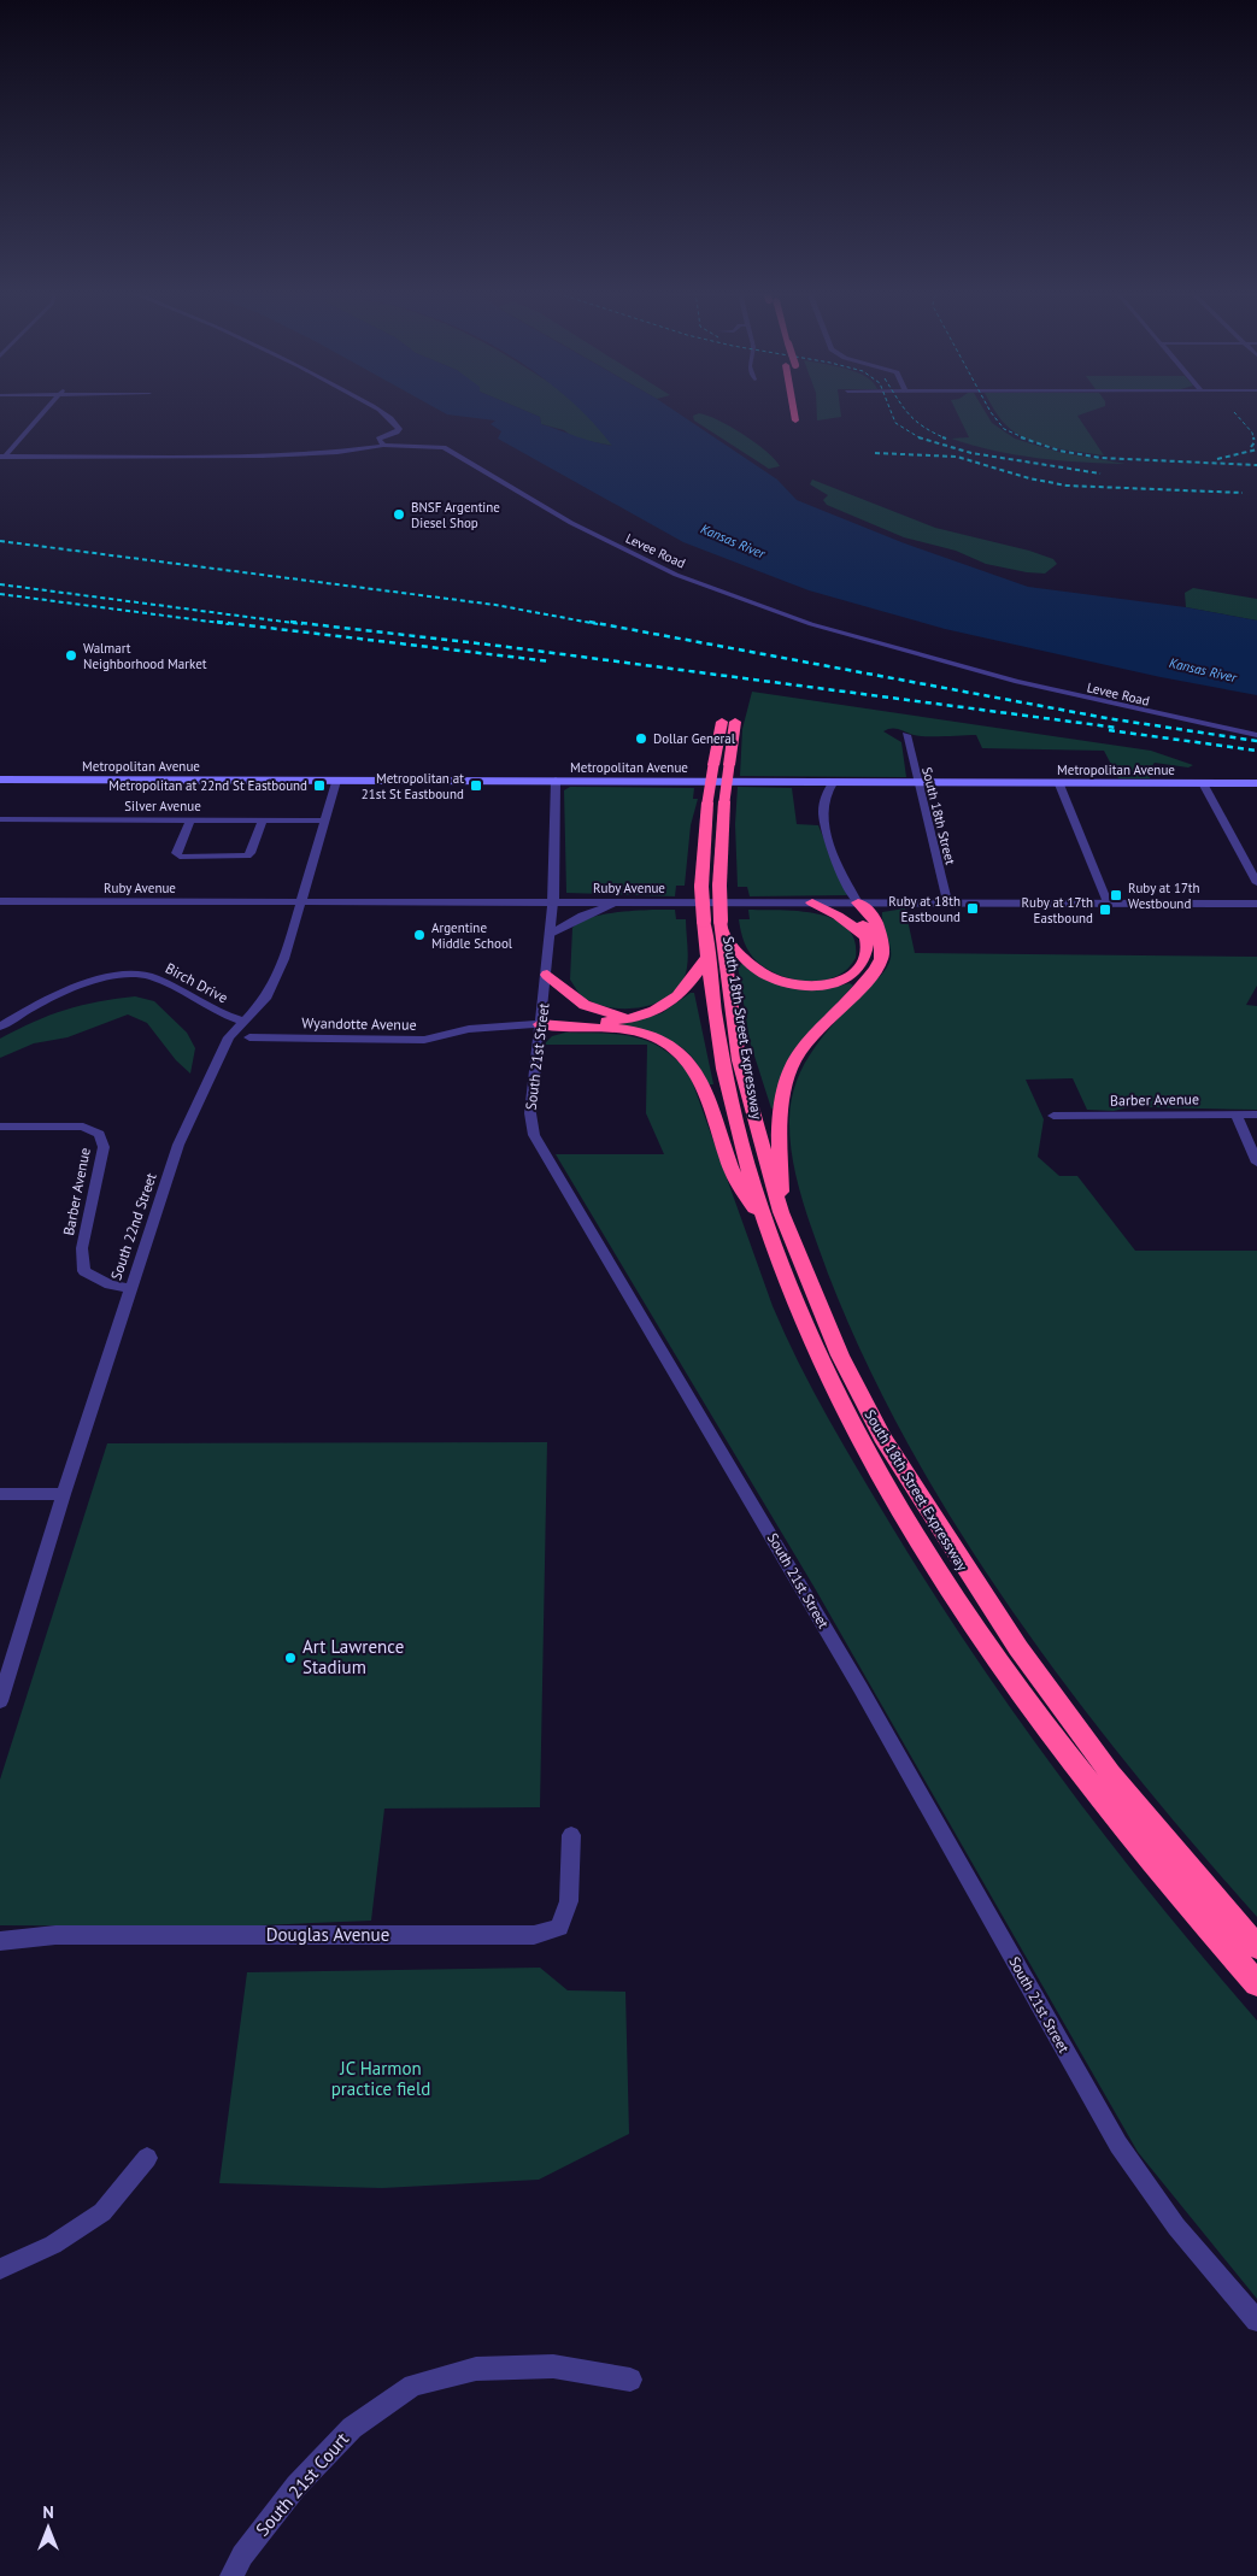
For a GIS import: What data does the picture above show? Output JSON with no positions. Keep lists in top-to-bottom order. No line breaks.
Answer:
{"streets":{"highway":["South 18th Street Expressway"],"main road":["Metropolitan Avenue"],"street":["Levee Road","Silver Avenue","South 18th Street","Ruby Avenue","Birch Drive","Wyandotte Avenue","South 21st Street","Barber Avenue","South 22nd Street","Douglas Avenue","South 21st Court"]},"crossings":[["Metropolitan Avenue","South 18th Street"],["Metropolitan Avenue","South 21st Street"],["Metropolitan Avenue","South 22nd Street"],["Silver Avenue","South 22nd Street"],["South 18th Street","Ruby Avenue"],["Ruby Avenue","South 21st Street"],["Ruby Avenue","South 22nd Street"],["Birch Drive","South 22nd Street"],["Wyandotte Avenue","South 21st Street"],["Barber Avenue","South 22nd Street"]],"water":["Kansas River"],"parks":["JC Harmon practice field"],"places":{"other":["BNSF Argentine Diesel Shop","Walmart Neighborhood Market","Dollar General","Argentine Middle School","Art Lawrence Stadium"],"transit":["Metropolitan at 22nd St Eastbound","Metropolitan at 21st St Eastbound","Ruby at 17th Westbound","Ruby at 18th Eastbound","Ruby at 17th Eastbound"]},"north":"top"}
